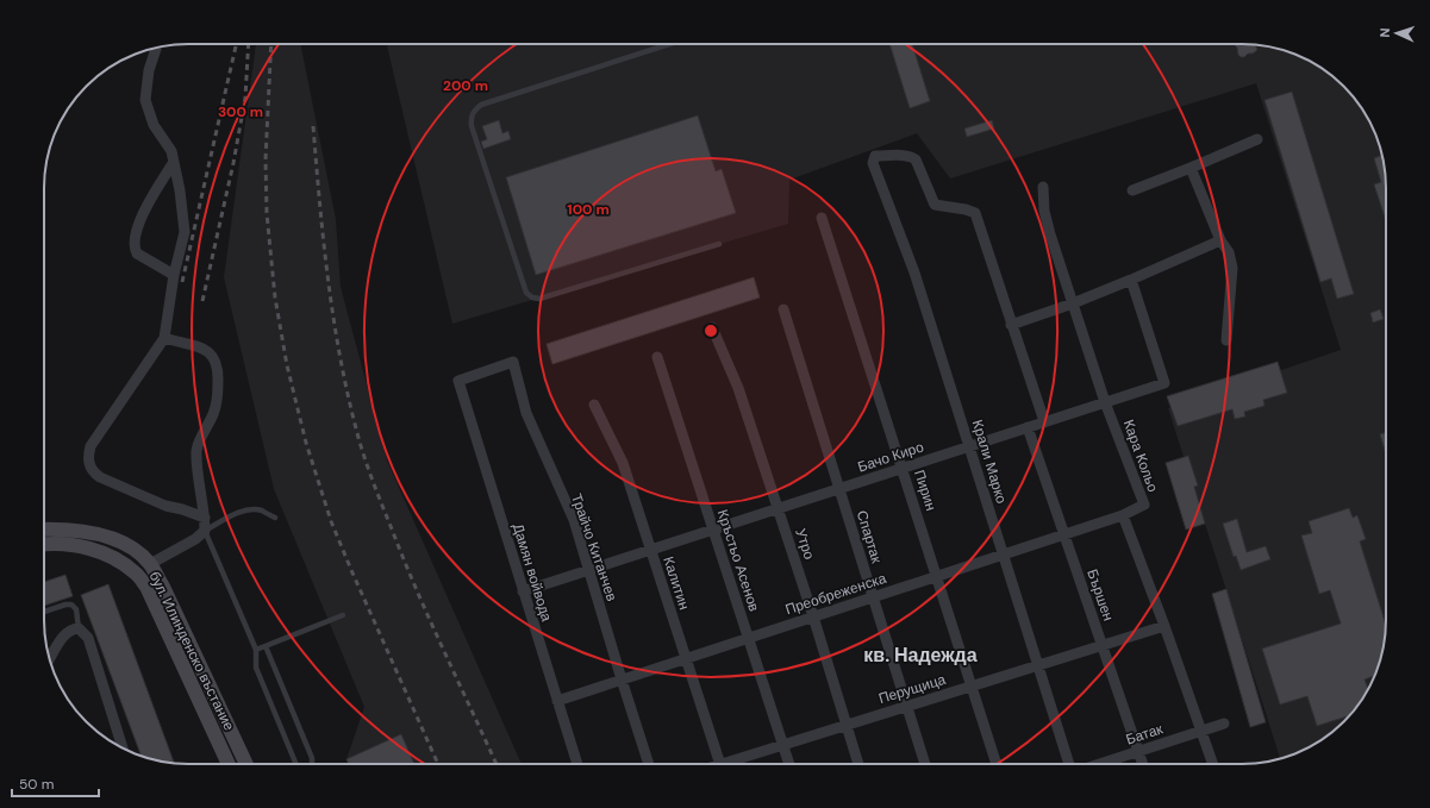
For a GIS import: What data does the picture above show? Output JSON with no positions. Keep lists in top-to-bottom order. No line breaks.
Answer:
{"streets":{"main road":["бул. Илинденско въстание"],"street":["Кара Кольо","Бачо Киро","Крали Марко","Пирин","Спартак","Утро","Трайчо Китанчев","Кръстьо Асенов","Дамян войвода","Калитин","Преобреженска","Бършен","Перущица","Батак"]},"crossings":[["Кара Кольо","Бачо Киро"],["Кара Кольо","Преобреженска"],["Бачо Киро","Крали Марко"],["Бачо Киро","Пирин"],["Бачо Киро","Спартак"],["Бачо Киро","Утро"],["Бачо Киро","Трайчо Китанчев"],["Бачо Киро","Кръстьо Асенов"],["Бачо Киро","Дамян войвода"],["Бачо Киро","Калитин"],["Бачо Киро","Бършен"],["Крали Марко","Преобреженска"],["Крали Марко","Перущица"],["Пирин","Преобреженска"],["Пирин","Перущица"],["Спартак","Преобреженска"],["Спартак","Перущица"],["Утро","Преобреженска"],["Утро","Перущица"],["Трайчо Китанчев","Дамян войвода"],["Трайчо Китанчев","Преобреженска"],["Кръстьо Асенов","Преобреженска"],["Кръстьо Асенов","Перущица"],["Дамян войвода","Преобреженска"],["Калитин","Преобреженска"],["Преобреженска","Бършен"],["Бършен","Перущица"],["Бършен","Батак"]],"districts":["кв. Надежда"],"scale_bar":"50 m","north":"left","rings":["200 m","300 m","100 m"]}
